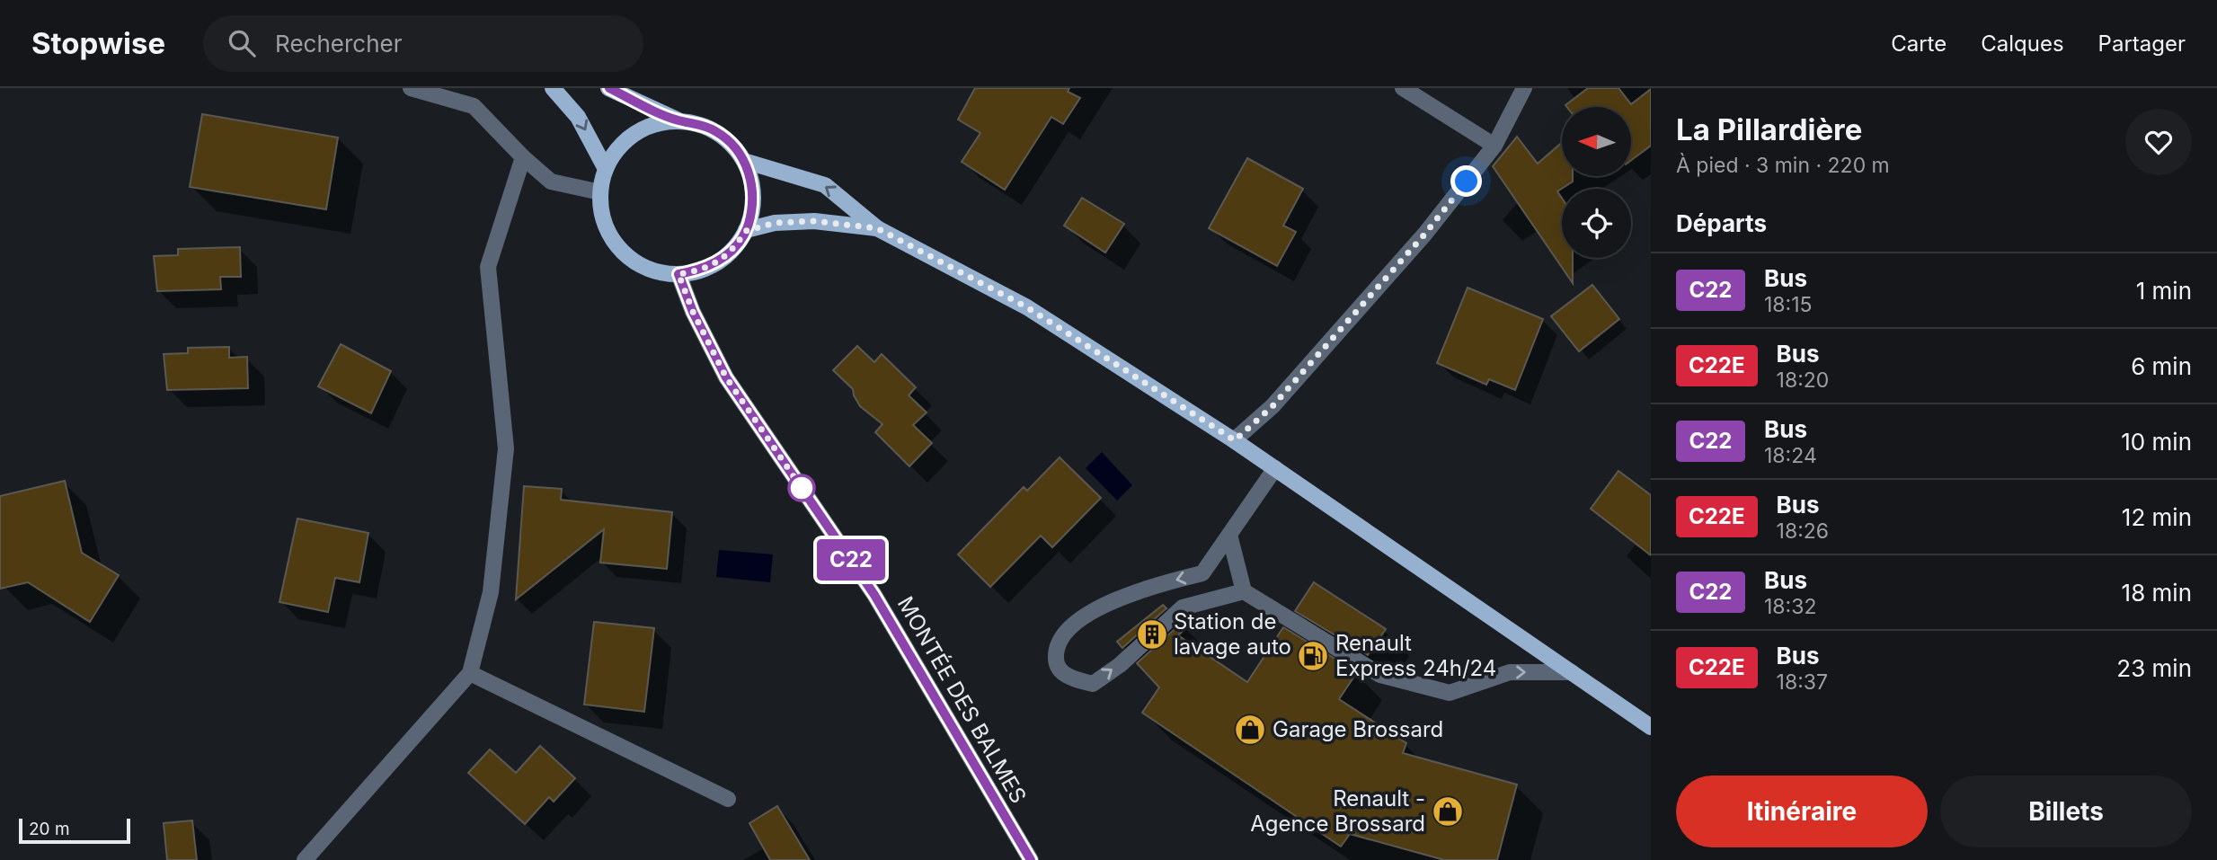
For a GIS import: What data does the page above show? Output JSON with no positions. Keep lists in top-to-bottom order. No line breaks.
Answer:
{"streets":{"street":["MONTÉE DES BALMES"]},"places":{"building":["Station de lavage auto"],"fuel station":["Renault Express 24h/24"],"shop":["Garage Brossard","Renault - Agence Brossard"]},"lines":["bus line C22"],"scale_bar":"20 m","north":"left","page":{"header":"Stopwise","search":"Rechercher","nav":["Carte","Calques","Partager"],"on_map":"C22","heading":[["La Pillardière","À pied · 3 min · 220 m"],"Départs"],"list":[{"mark":"C22","name":"Bus","note":"18:15","value":"1 min"},{"mark":"C22E","name":"Bus","note":"18:20","value":"6 min"},{"mark":"C22","name":"Bus","note":"18:24","value":"10 min"},{"mark":"C22E","name":"Bus","note":"18:26","value":"12 min"},{"mark":"C22","name":"Bus","note":"18:32","value":"18 min"},{"mark":"C22E","name":"Bus","note":"18:37","value":"23 min"}],"buttons":["Itinéraire","Billets"],"scale":"20 m"}}
